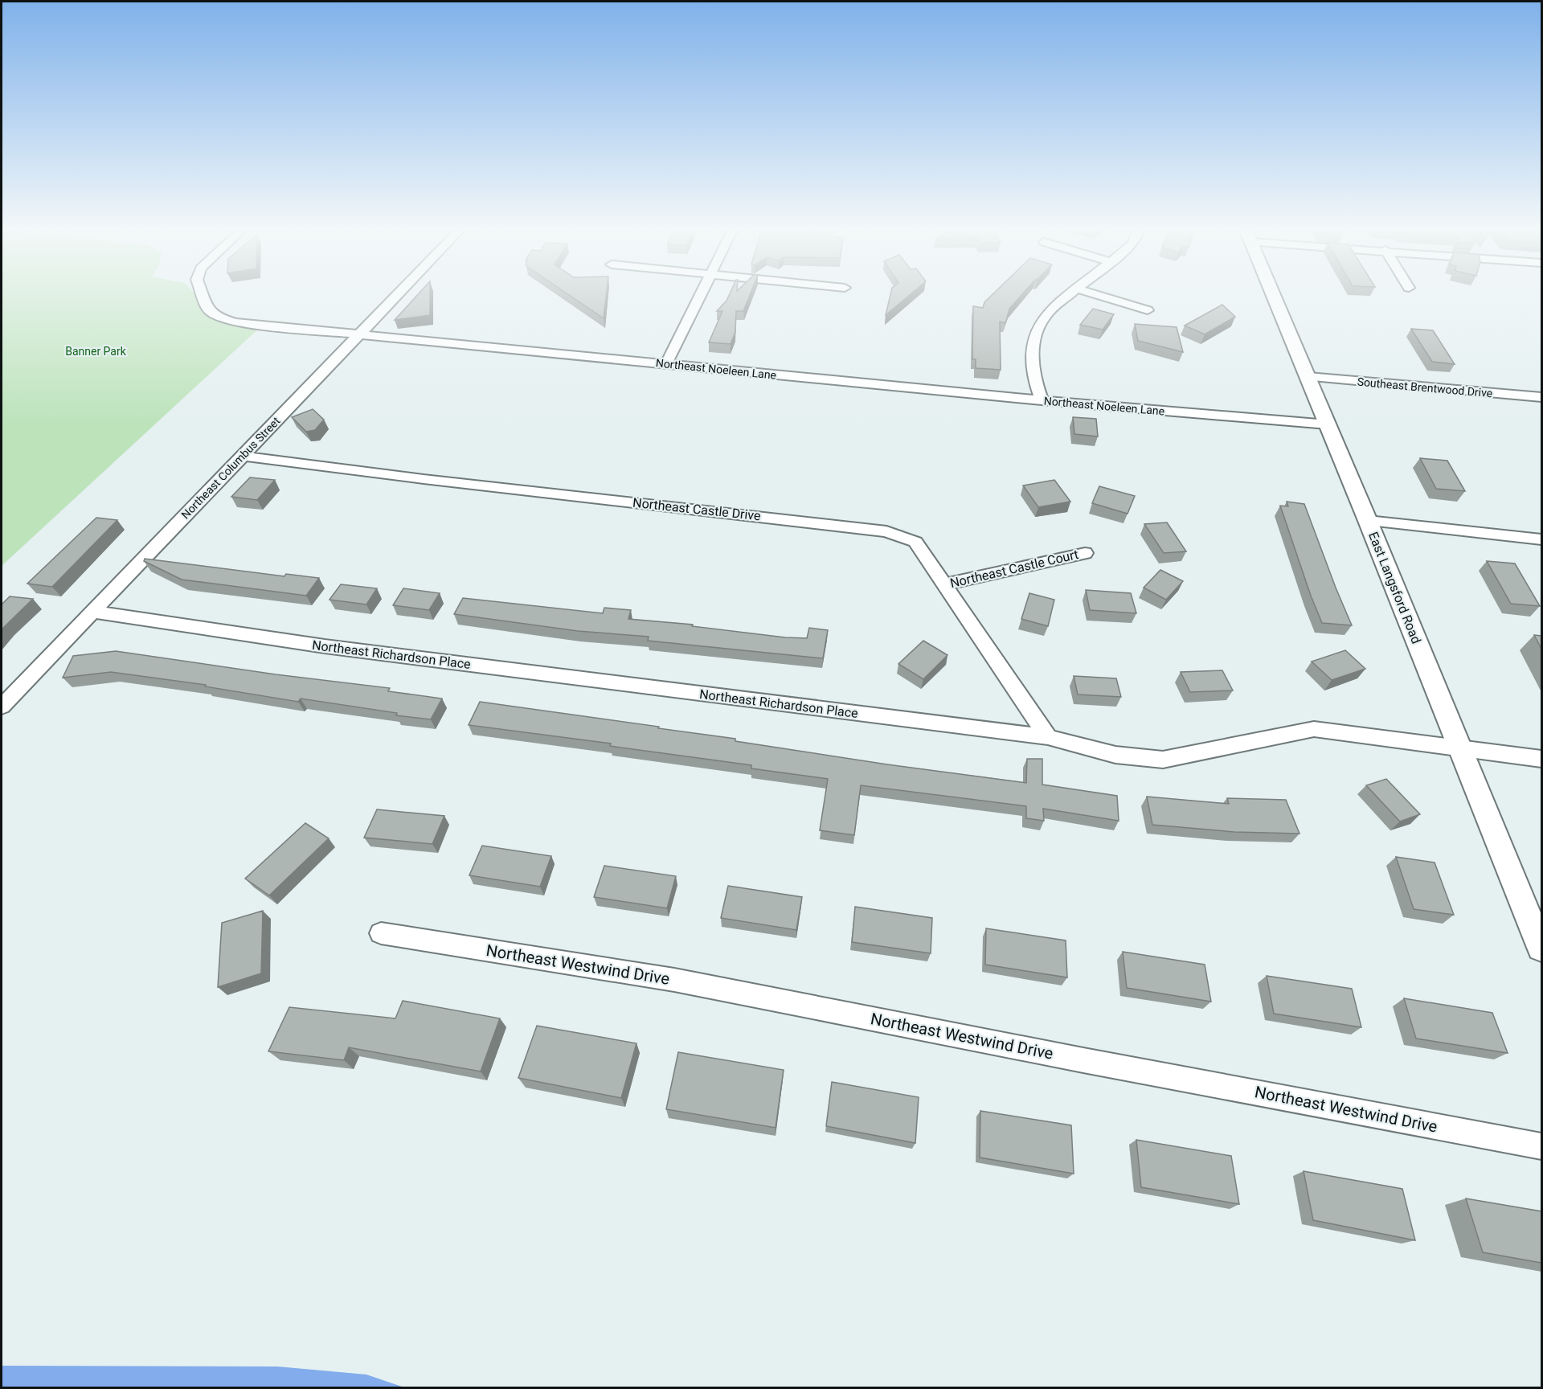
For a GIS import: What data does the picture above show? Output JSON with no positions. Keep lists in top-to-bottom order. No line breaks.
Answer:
{"streets":{"street":["Northeast Noeleen Lane","Southeast Brentwood Drive","Northeast Columbus Street","Northeast Castle Drive","Northeast Castle Court","East Langsford Road","Northeast Richardson Place","Northeast Westwind Drive"]},"crossings":[["Northeast Noeleen Lane","Northeast Columbus Street"],["Northeast Noeleen Lane","East Langsford Road"],["Southeast Brentwood Drive","East Langsford Road"],["Northeast Columbus Street","Northeast Castle Drive"],["Northeast Columbus Street","Northeast Richardson Place"],["Northeast Castle Drive","Northeast Castle Court"],["Northeast Castle Drive","Northeast Richardson Place"],["East Langsford Road","Northeast Richardson Place"]],"parks":["Banner Park"]}
